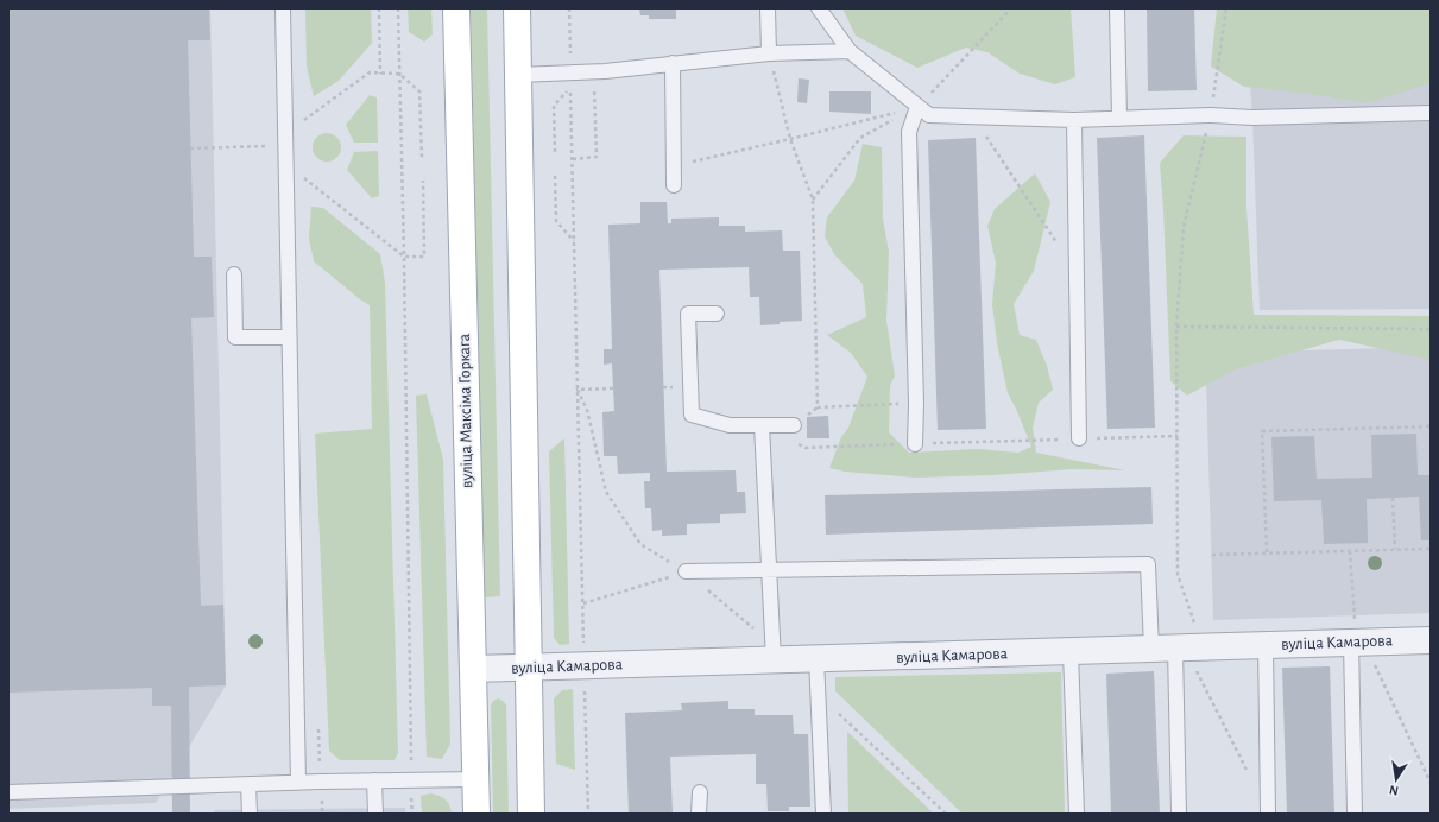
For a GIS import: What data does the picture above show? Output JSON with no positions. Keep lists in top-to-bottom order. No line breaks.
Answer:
{"streets":{"main road":["вуліца Максіма Горкага"],"street":["вуліца Камарова"]},"crossings":[["вуліца Максіма Горкага","вуліца Камарова"]],"north":"bottom"}
